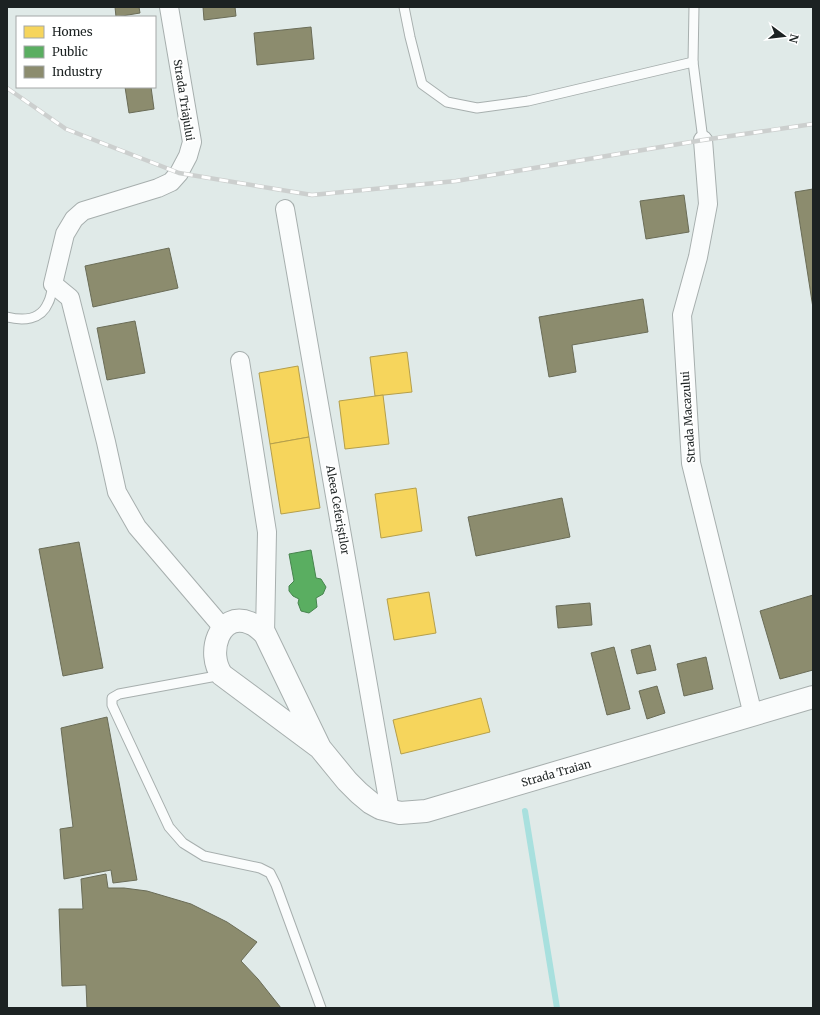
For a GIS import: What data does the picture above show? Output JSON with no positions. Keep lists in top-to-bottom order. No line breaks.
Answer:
{"streets":{"street":["Strada Triajului","Strada Macazului","Aleea Ceferiștilor","Strada Traian"]},"crossings":[["Strada Macazului","Strada Traian"],["Aleea Ceferiștilor","Strada Traian"]],"legend":["Homes","Public","Industry"],"north":"right"}
